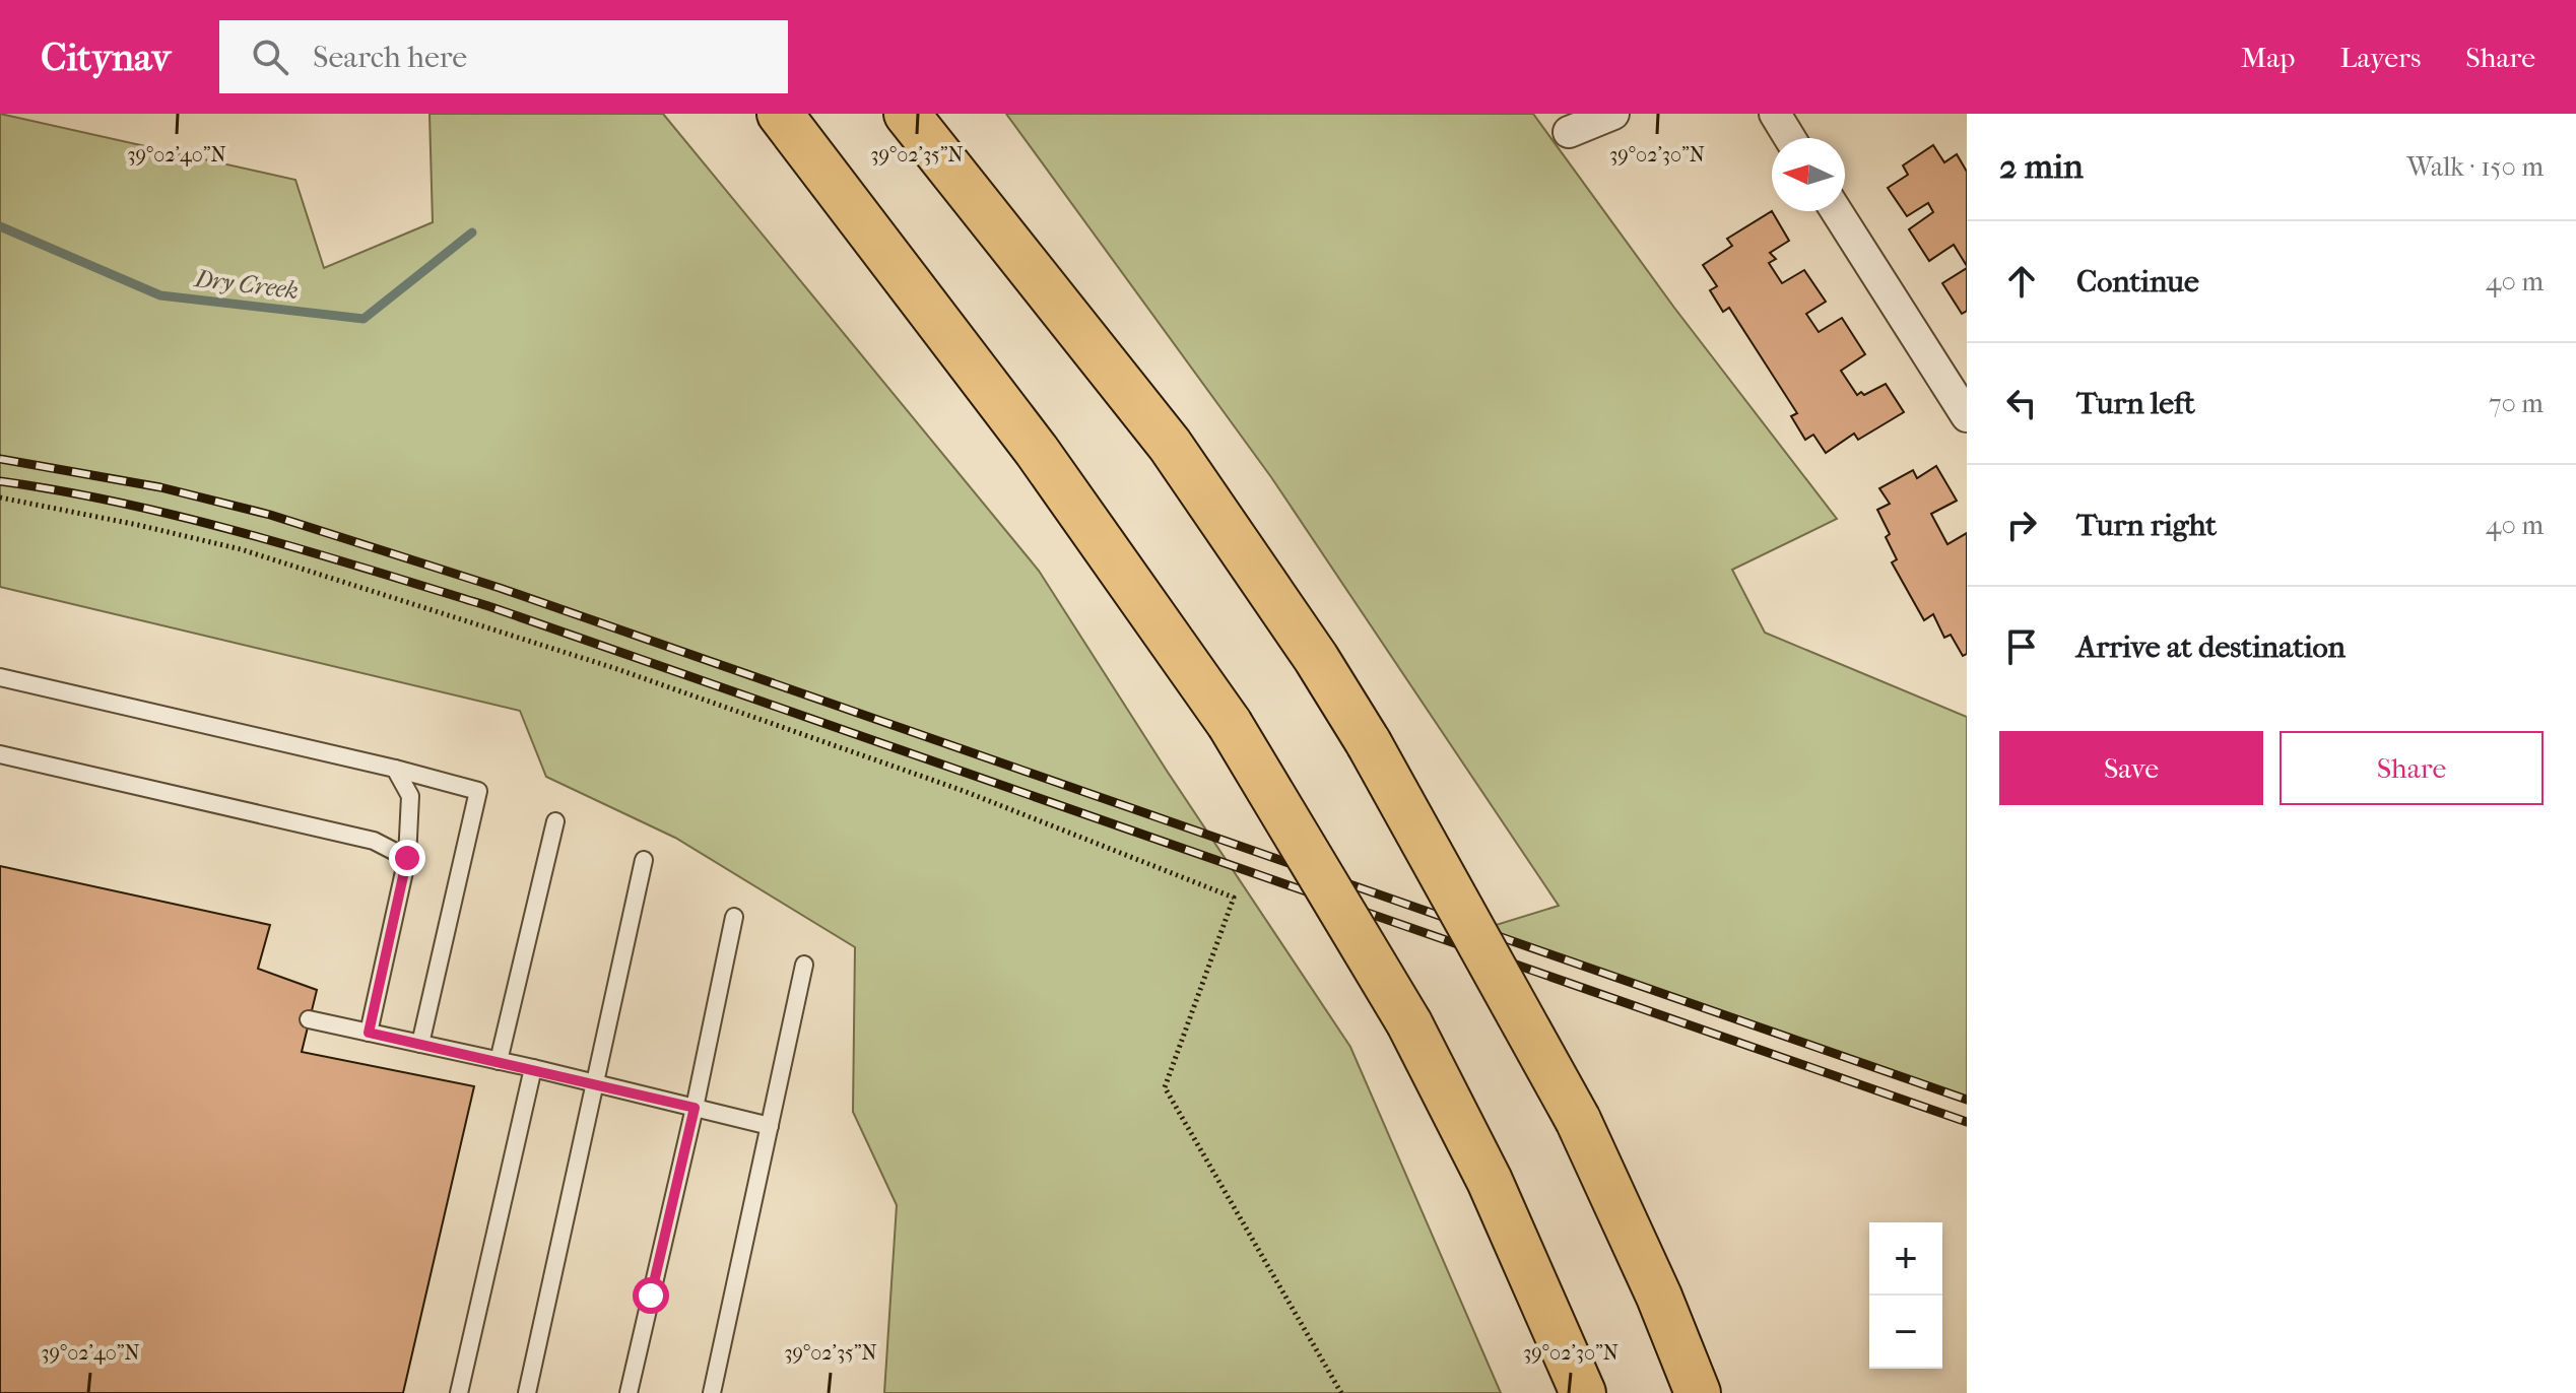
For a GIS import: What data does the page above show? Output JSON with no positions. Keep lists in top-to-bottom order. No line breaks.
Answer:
{"water":["Dry Creek"],"north":"left","page":{"header":"Citynav","search":"Search here","nav":["Map","Layers","Share"],"heading":["2 min","Walk · 150 m"],"list":[["Continue","40 m"],["Turn left","70 m"],["Turn right","40 m"],"Arrive at destination"],"buttons":["Save","Share"],"map_buttons":["+","−"]},"coordinates":["39°02'40\"N","39°02'35\"N","39°02'30\"N"]}
